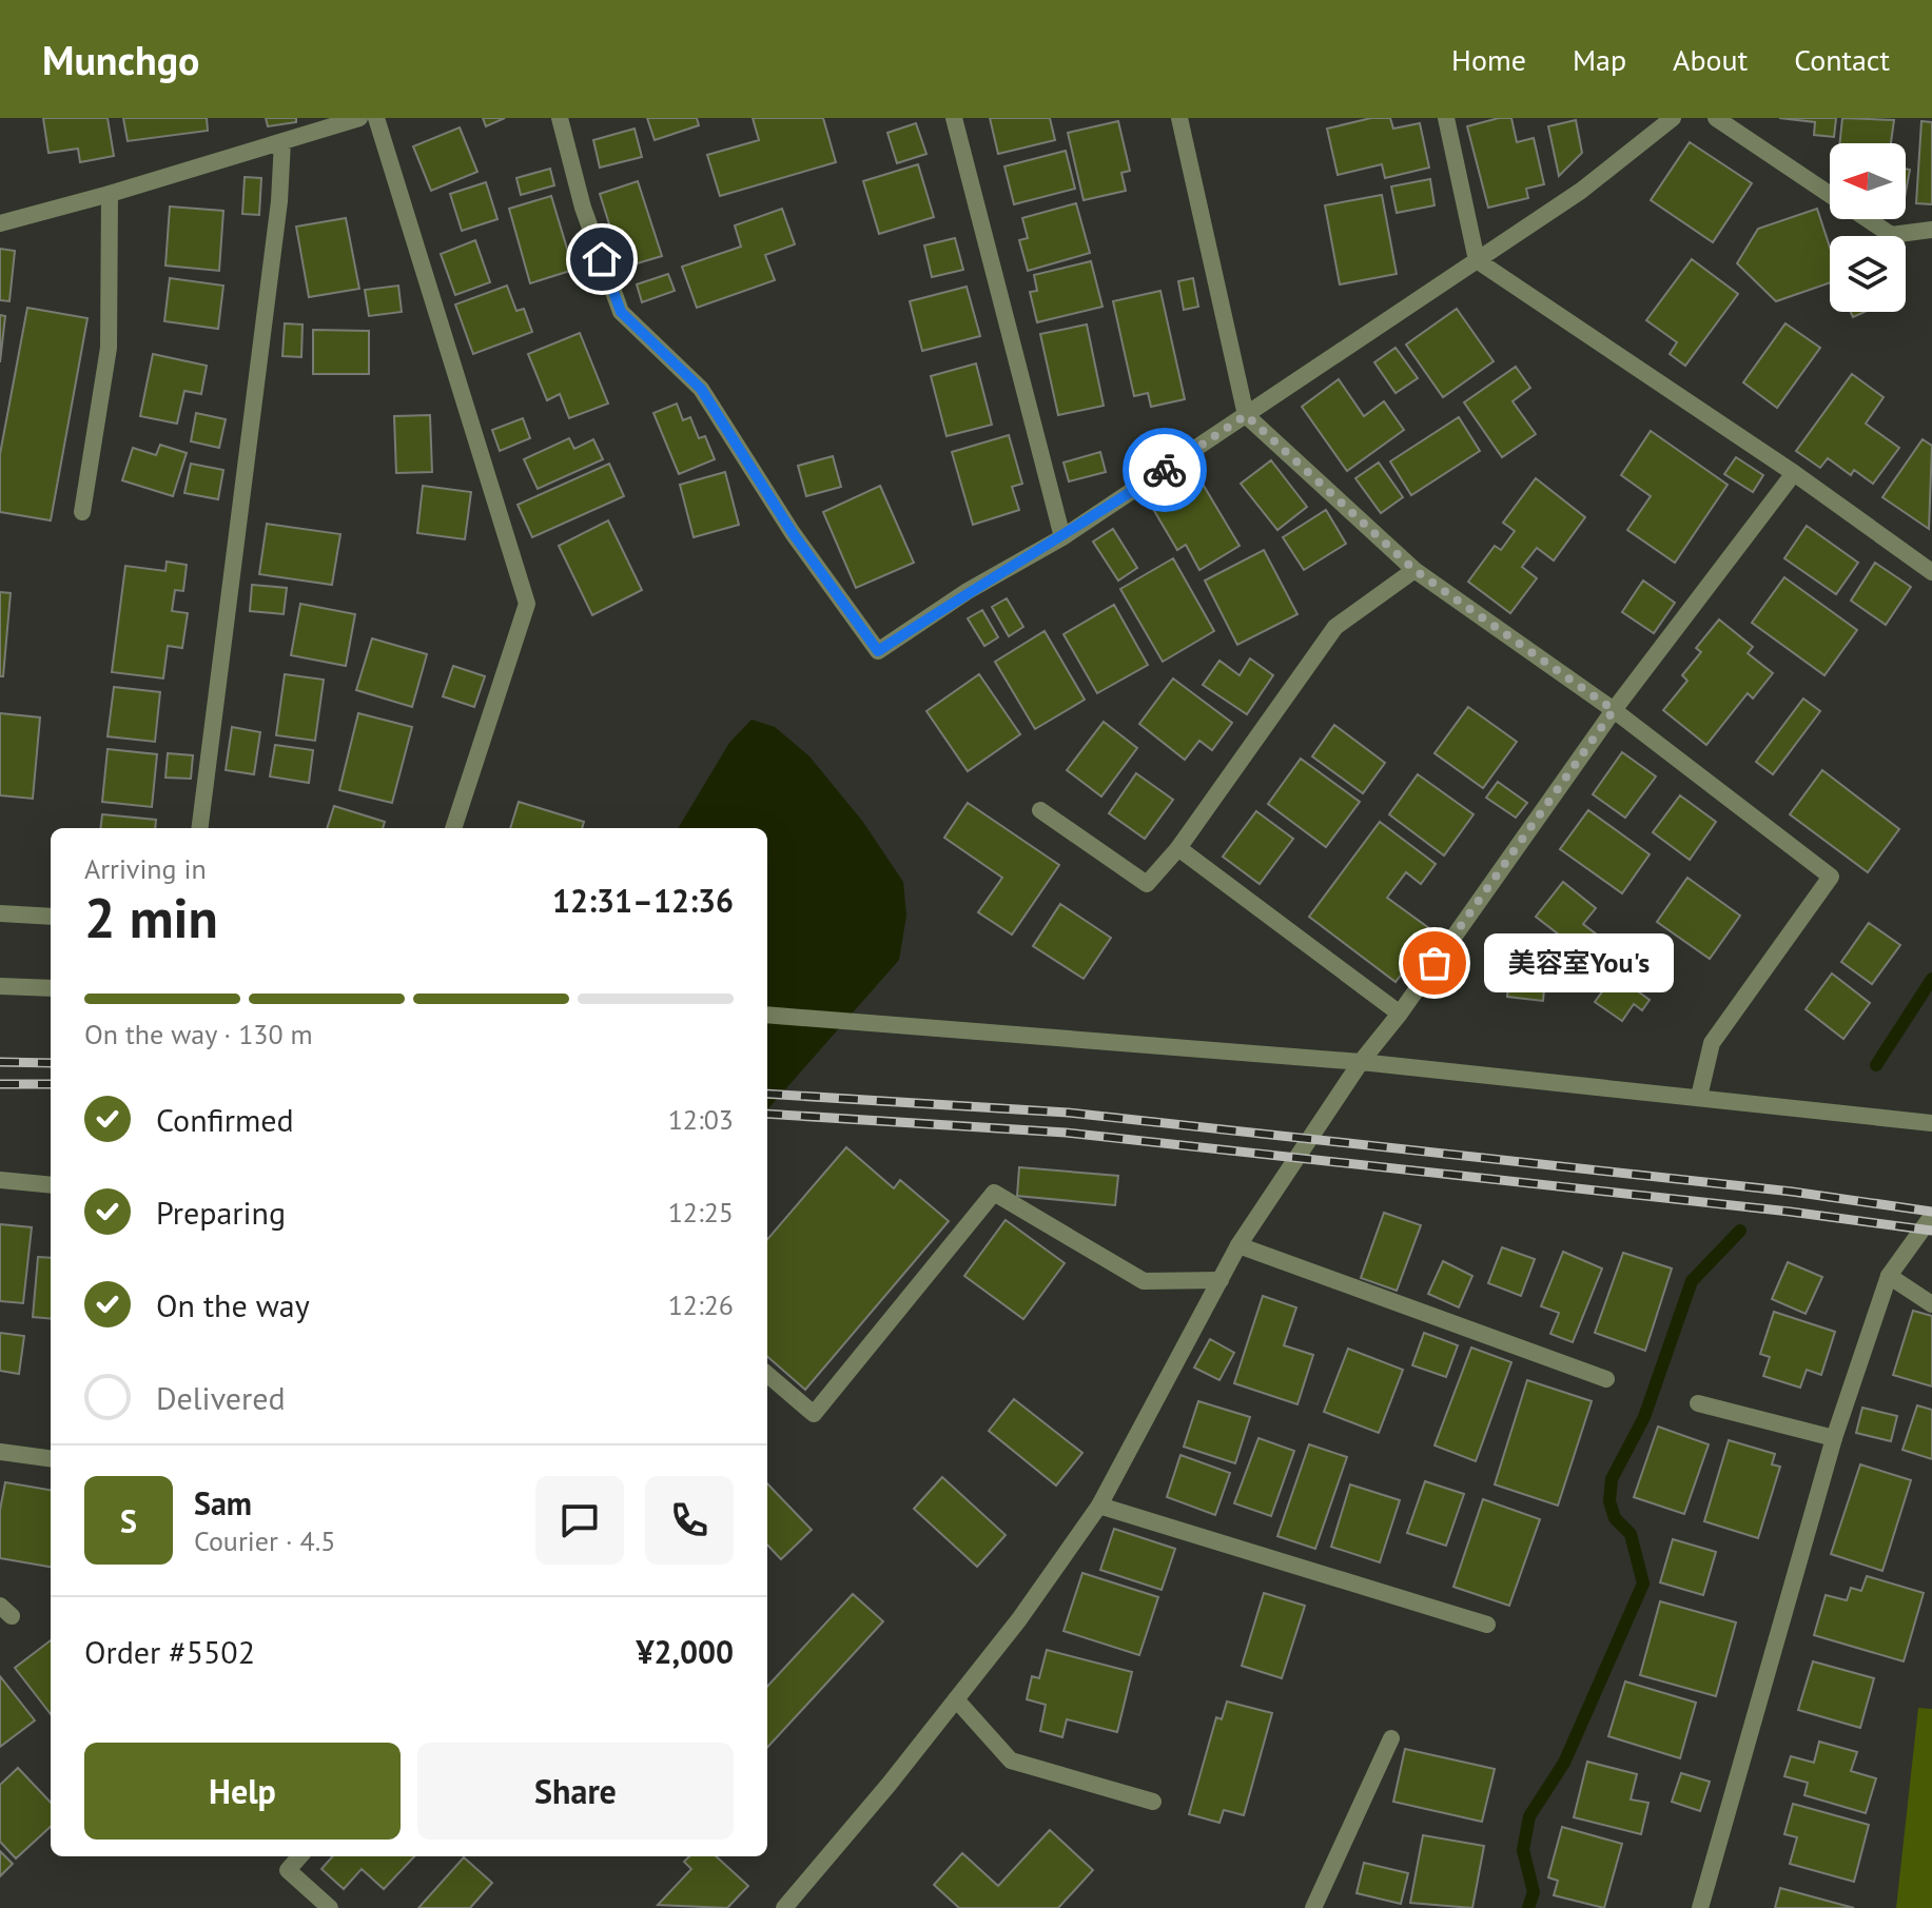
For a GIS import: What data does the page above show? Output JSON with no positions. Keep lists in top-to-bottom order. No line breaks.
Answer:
{"places":["美容室You's"],"north":"left","page":{"header":"Munchgo","nav":["Home","Map","About","Contact"],"heading":["2 min","Arriving in","12:31–12:36"],"panel":["Sam","Courier · 4.5","Order #5502","¥2,000"],"bubble":"美容室You's","bar":"On the way · 130 m","list":[["Confirmed","12:03"],["Preparing","12:25"],["On the way","12:26"],"Delivered"],"round":"S","buttons":["Help","Share"]}}
